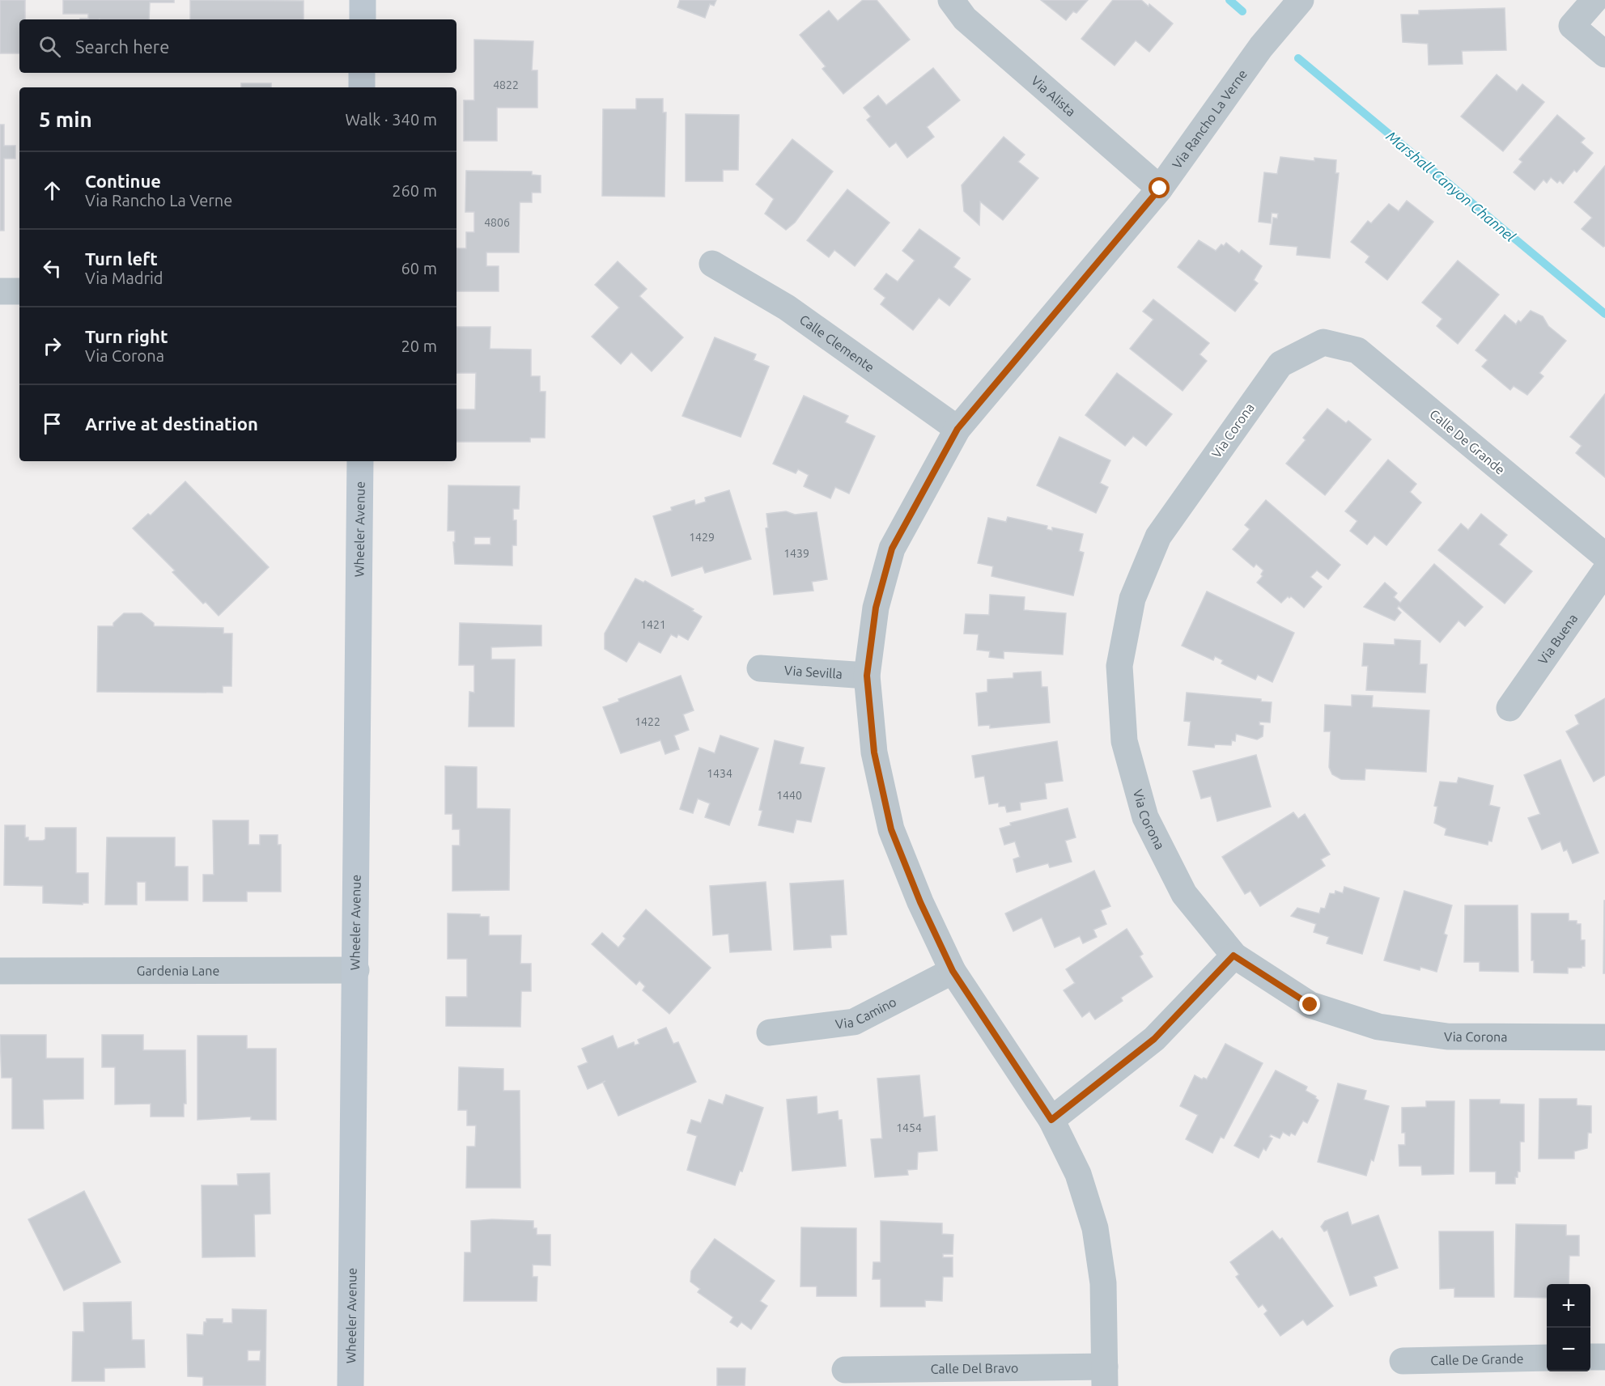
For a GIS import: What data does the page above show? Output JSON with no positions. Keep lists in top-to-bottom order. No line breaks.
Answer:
{"streets":{"main road":["Wheeler Avenue"],"street":["Via Alista","Via Rancho La Verne","Calle Clemente","Via Corona","Calle De Grande","Via Buena","Via Sevilla","Gardenia Lane","Via Camino","Calle Del Bravo"]},"crossings":[["Via Alista","Via Rancho La Verne"],["Via Rancho La Verne","Calle Clemente"],["Via Rancho La Verne","Via Sevilla"],["Via Rancho La Verne","Via Camino"],["Via Rancho La Verne","Calle Del Bravo"],["Via Corona","Calle De Grande"],["Wheeler Avenue","Gardenia Lane"]],"water":["Marshall Canyon Channel"],"house_numbers":["4822","4806","1429","1439","1421","1422","1434","1440","1454"],"page":{"search":"Search here","heading":["5 min","Walk · 340 m"],"list":[["Continue","Via Rancho La Verne","260 m"],["Turn left","Via Madrid","60 m"],["Turn right","Via Corona","20 m"],"Arrive at destination"],"map_buttons":["+","−"]}}
